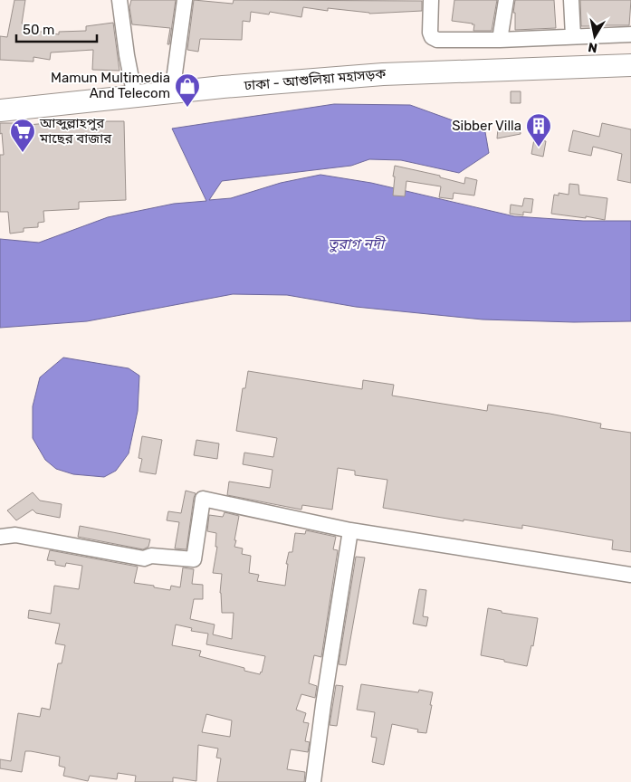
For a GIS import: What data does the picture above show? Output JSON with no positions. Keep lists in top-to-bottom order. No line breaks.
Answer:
{"streets":{"highway":["ঢাকা - আশুলিয়া মহাসড়ক"]},"water":["তুরাগ নদী"],"places":{"shop":["Mamun Multimedia And Telecom"],"building":["Sibber Villa"],"supermarket":["আব্দুল্লাহপুর মাছের বাজার"]},"scale_bar":"50 m","north":"bottom"}
